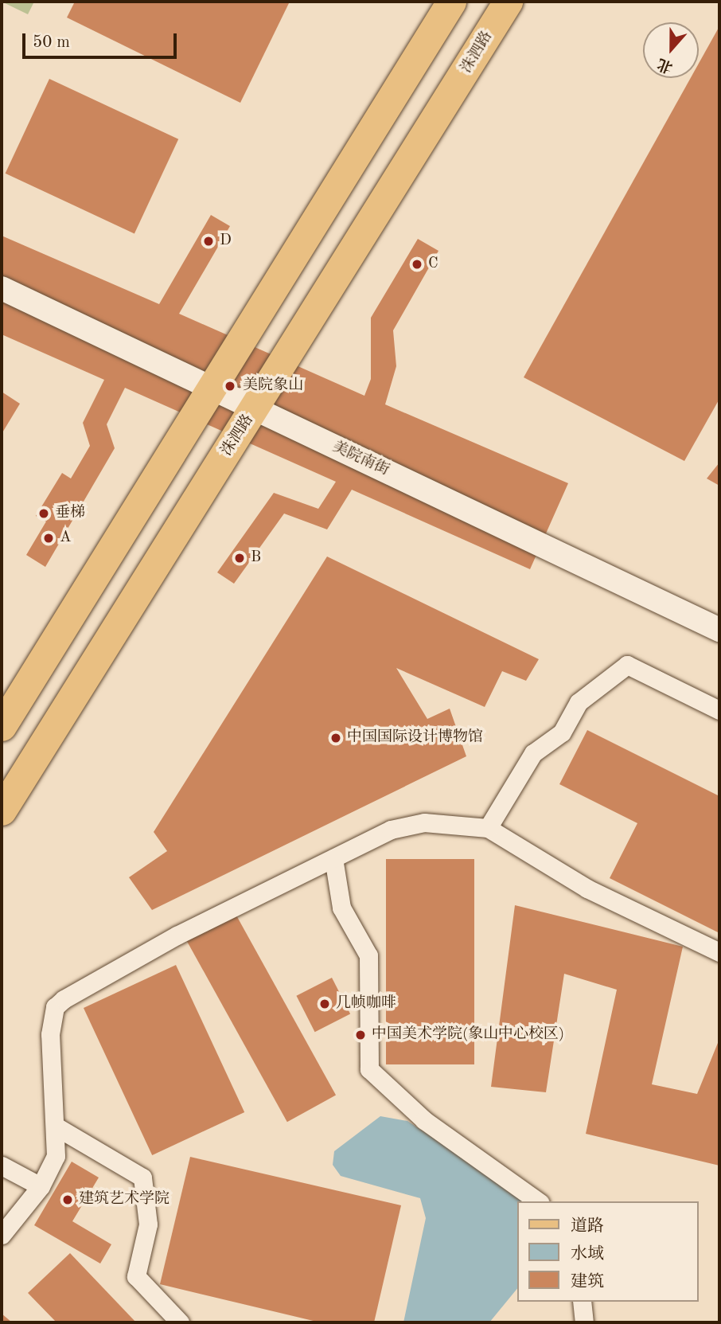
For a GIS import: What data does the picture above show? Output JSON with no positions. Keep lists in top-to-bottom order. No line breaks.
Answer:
{"streets":{"main road":["洙泗路"],"street":["美院南街"]},"crossings":[["洙泗路","美院南街"]],"places":["D","C","美院象山","垂梯","A","B","中国国际设计博物馆","几帧咖啡","中国美术学院(象山中心校区)","建筑艺术学院"],"legend":["道路","水域","建筑"],"scale_bar":"50 m","north":"bottom"}
